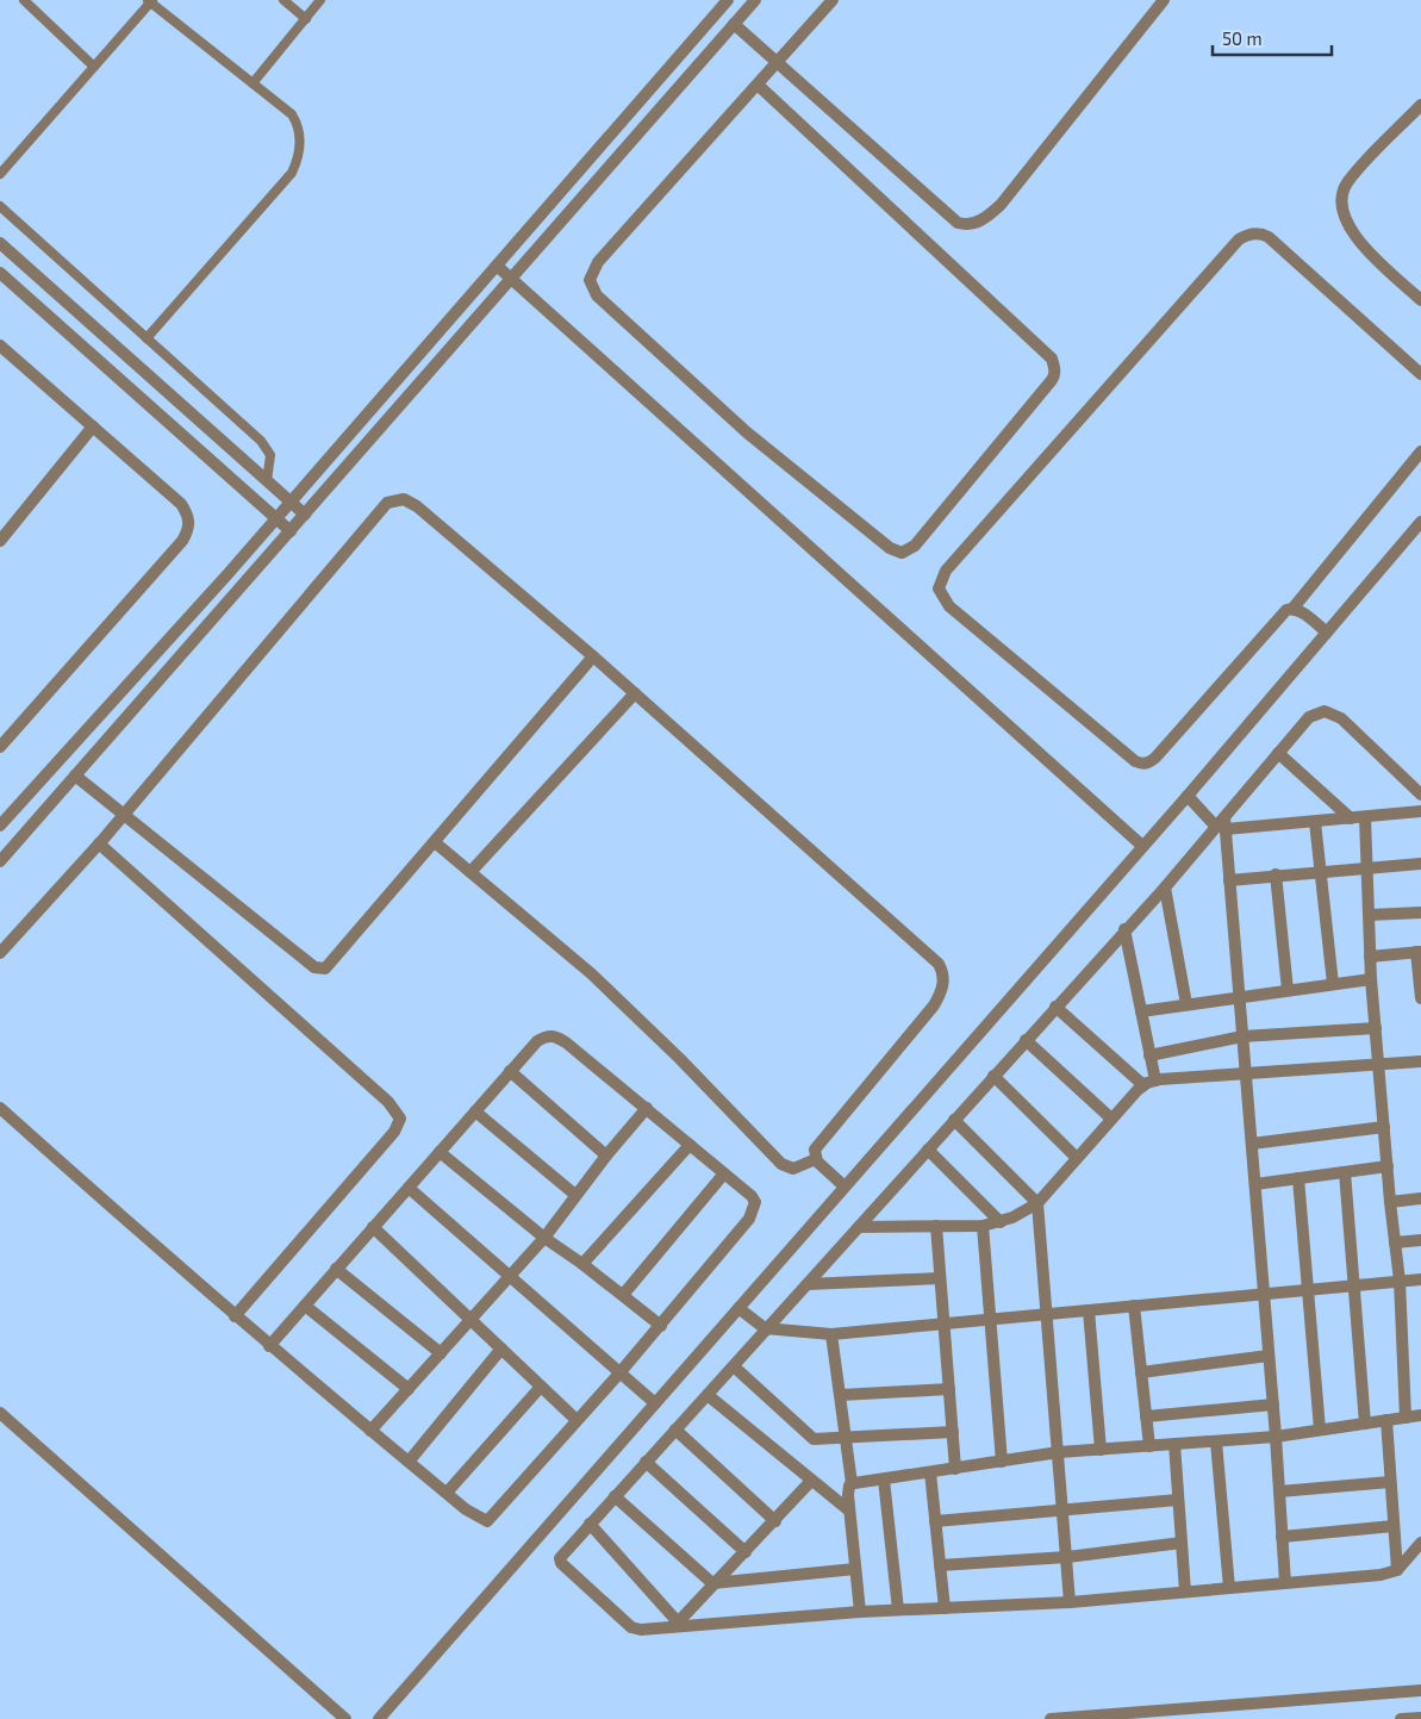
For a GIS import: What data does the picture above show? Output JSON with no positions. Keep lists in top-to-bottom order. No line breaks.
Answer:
{"scale_bar":"50 m"}
